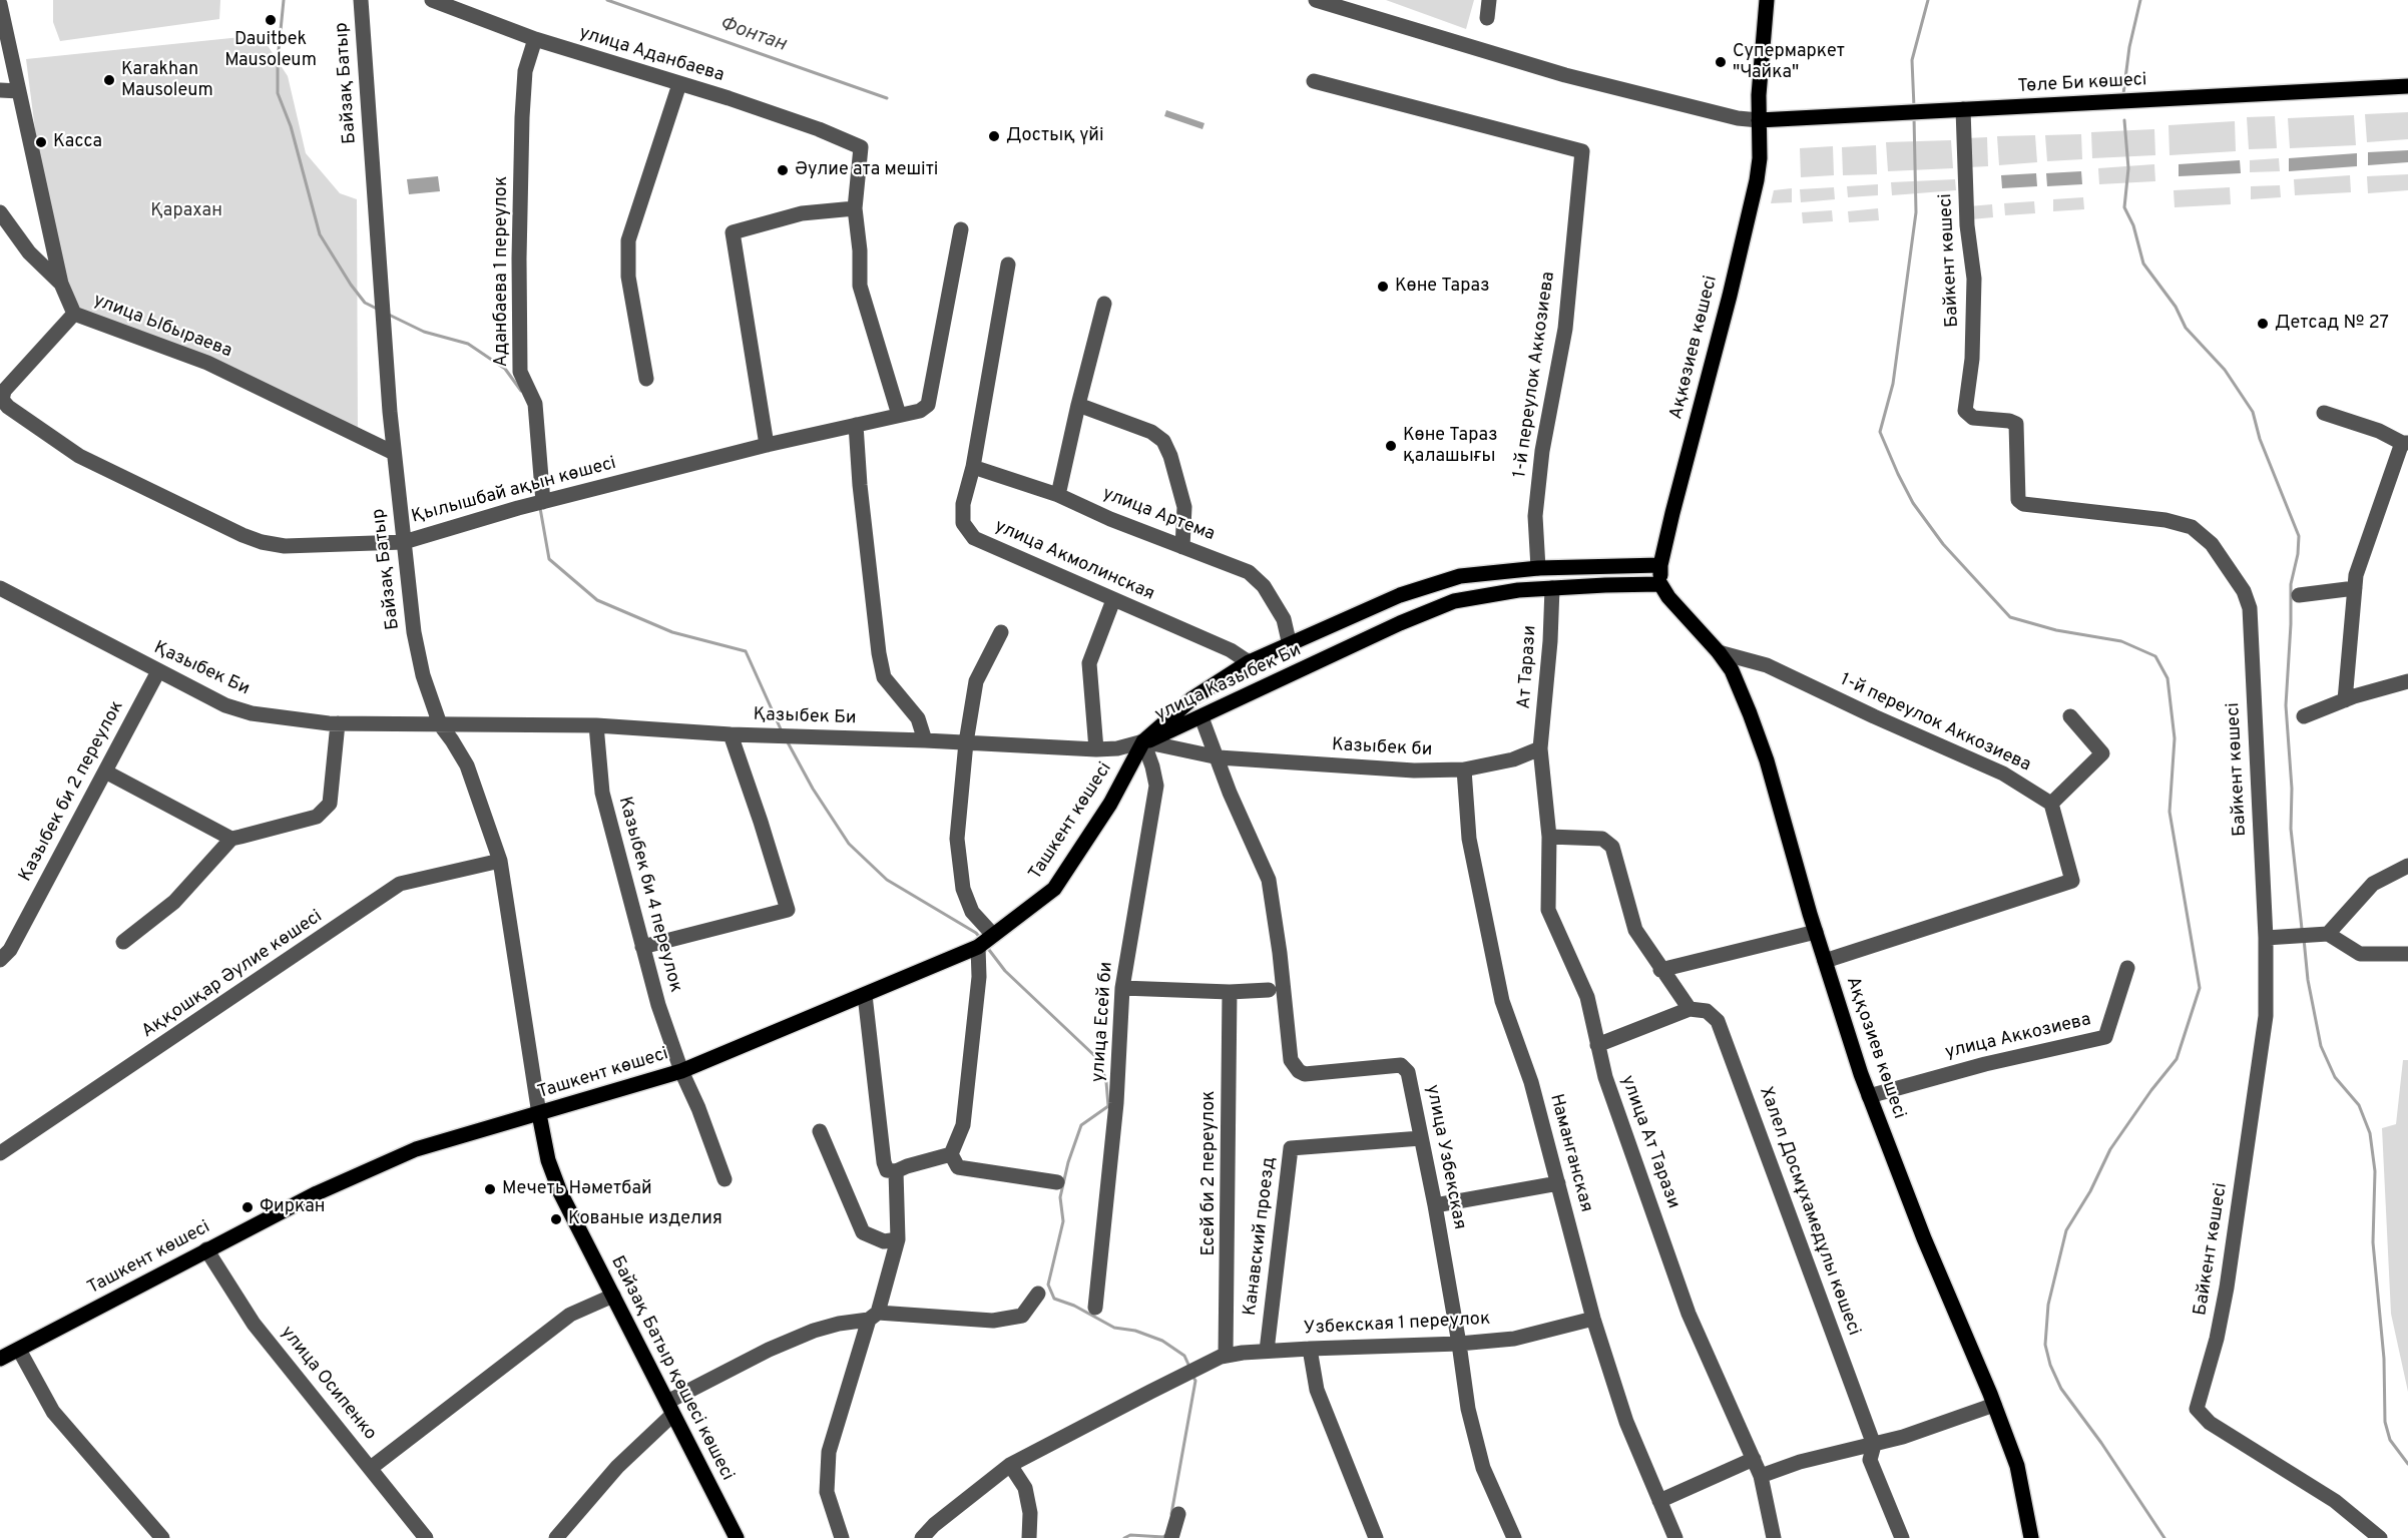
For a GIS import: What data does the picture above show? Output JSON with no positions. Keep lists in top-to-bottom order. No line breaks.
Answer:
{"streets":{"main road":["Төле Би көшесі","Ақкөзиев көшесі","улица Казыбек Би","Ташкент көшесі","Аққозиев көшесі","Байзақ Батыр қөшесі көшесі"],"street":["улица Аданбаева","Байзақ Батыр","Байкент көшесі","Аданбаева 1 переулок","улица Ыбыраева","1-й переулок Аккозиева","Қылышбай ақын көшесі","улица Артема","улица Акмолинская","Ат Тарази","Қазыбек Би","Казыбек би","Казыбек би 2 переулок","Казыбек би 4 переулок","Аққошқар Әулие көшесі","улица Есей би","улица Аккозиева","улица Ат Тарази","Наманганская","улица Узбекская","Есей би 2 переулок","Халел Досмұхамедұлы көшесі","Канавский проезд","Узбекская 1 переулок","улица Осипенко"]},"crossings":[["улица Аданбаева","Аданбаева 1 переулок"],["Байзақ Батыр","улица Ыбыраева"],["Байзақ Батыр","Қылышбай ақын көшесі"],["Байзақ Батыр","Қазыбек Би"],["Байзақ Батыр","Ташкент көшесі"],["Байзақ Батыр","Аққошқар Әулие көшесі"],["Байзақ Батыр","Байзақ Батыр қөшесі көшесі"],["Төле Би көшесі","Байкент көшесі"],["Төле Би көшесі","Ақкөзиев көшесі"],["Аданбаева 1 переулок","Қылышбай ақын көшесі"],["улица Ыбыраева","Қылышбай ақын көшесі"],["Ақкөзиев көшесі","улица Казыбек Би"],["Ақкөзиев көшесі","Аққозиев көшесі"],["1-й переулок Аккозиева","улица Казыбек Би"],["1-й переулок Аккозиева","Аққозиев көшесі"],["улица Артема","улица Акмолинская"],["улица Артема","улица Казыбек Би"],["улица Акмолинская","улица Казыбек Би"],["Ат Тарази","улица Казыбек Би"],["Ат Тарази","Казыбек би"],["Ат Тарази","улица Ат Тарази"],["Қазыбек Би","улица Казыбек Би"],["Қазыбек Би","Казыбек би"],["Қазыбек Би","Казыбек би 2 переулок"],["Қазыбек Би","Ташкент көшесі"],["Қазыбек Би","Казыбек би 4 переулок"],["Қазыбек Би","улица Есей би"],["улица Казыбек Би","Казыбек би"],["улица Казыбек Би","Ташкент көшесі"],["улица Казыбек Би","улица Есей би"],["улица Казыбек Би","Аққозиев көшесі"],["Казыбек би","Ташкент көшесі"],["Казыбек би","улица Есей би"],["Казыбек би","улица Ат Тарази"],["Казыбек би","Наманганская"],["Казыбек би","улица Узбекская"],["Ташкент көшесі","Казыбек би 4 переулок"],["Ташкент көшесі","улица Есей би"],["Ташкент көшесі","Байзақ Батыр қөшесі көшесі"],["Ташкент көшесі","улица Осипенко"],["улица Аккозиева","Аққозиев көшесі"],["Наманганская","Узбекская 1 переулок"],["улица Узбекская","Канавский проезд"],["улица Узбекская","Узбекская 1 переулок"],["Есей би 2 переулок","Узбекская 1 переулок"],["Канавский проезд","Узбекская 1 переулок"]],"water":["Фонтан"],"parks":["Қарахан"],"places":["Dauitbek Mausoleum","Супермаркет \"Чайка\"","Karakhan Mausoleum","Достық үйі","Касса","Әулие ата мешіті","Көне Тараз","Детсад № 27","Көне Тараз қалашығы","Мечеть Нәметбай","Фиркан","Кованые изделия"]}
